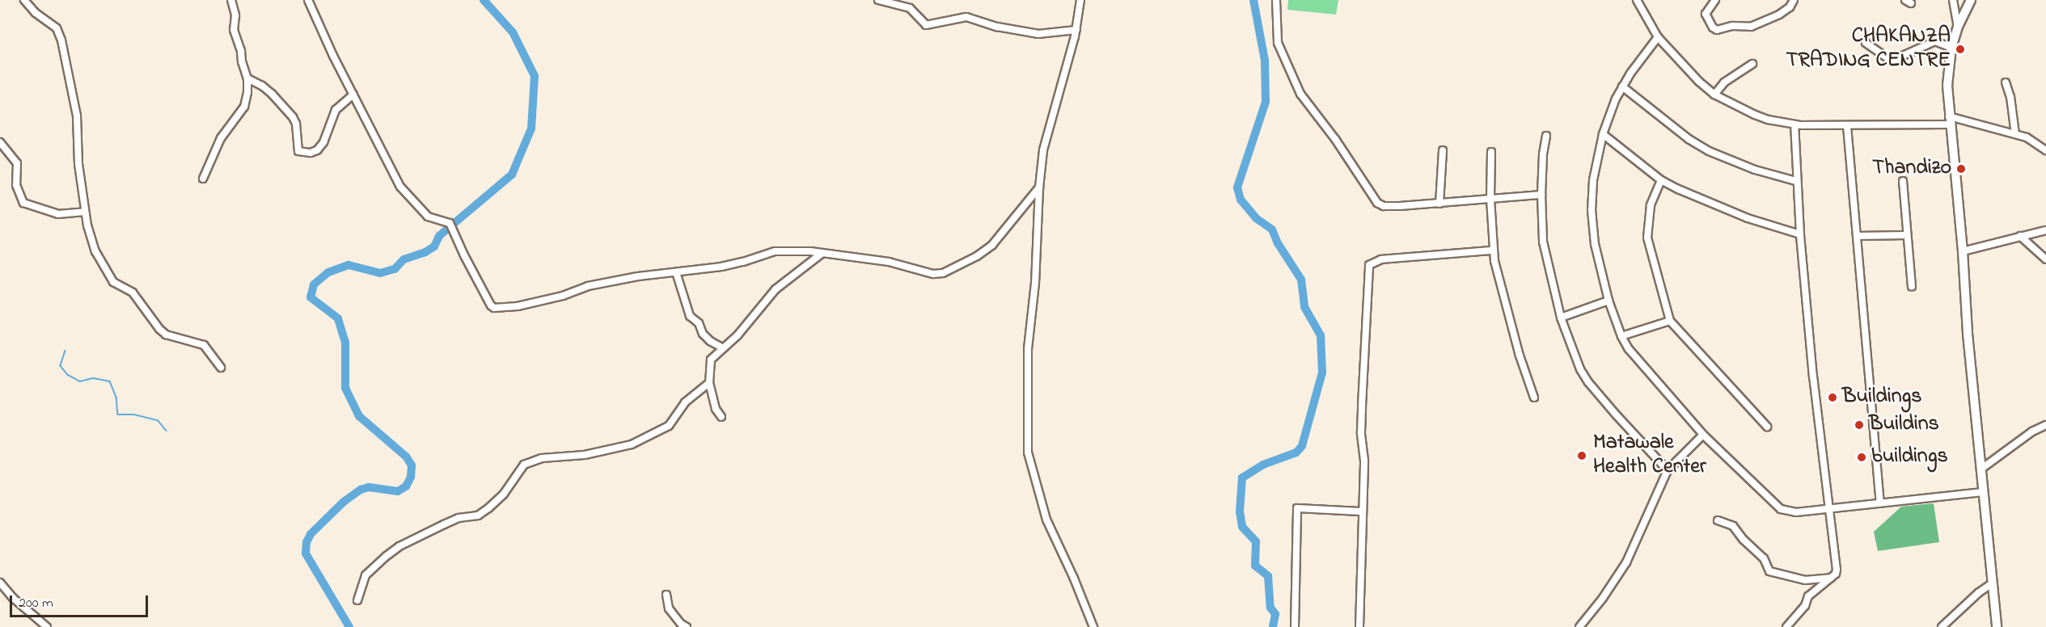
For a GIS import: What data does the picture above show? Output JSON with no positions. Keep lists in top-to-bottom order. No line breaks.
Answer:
{"places":["CHAKANZA TRADING CENTRE","Thandizo","Buildings","Buildins","Matawale Health Center","buildings"],"scale_bar":"200 m"}
